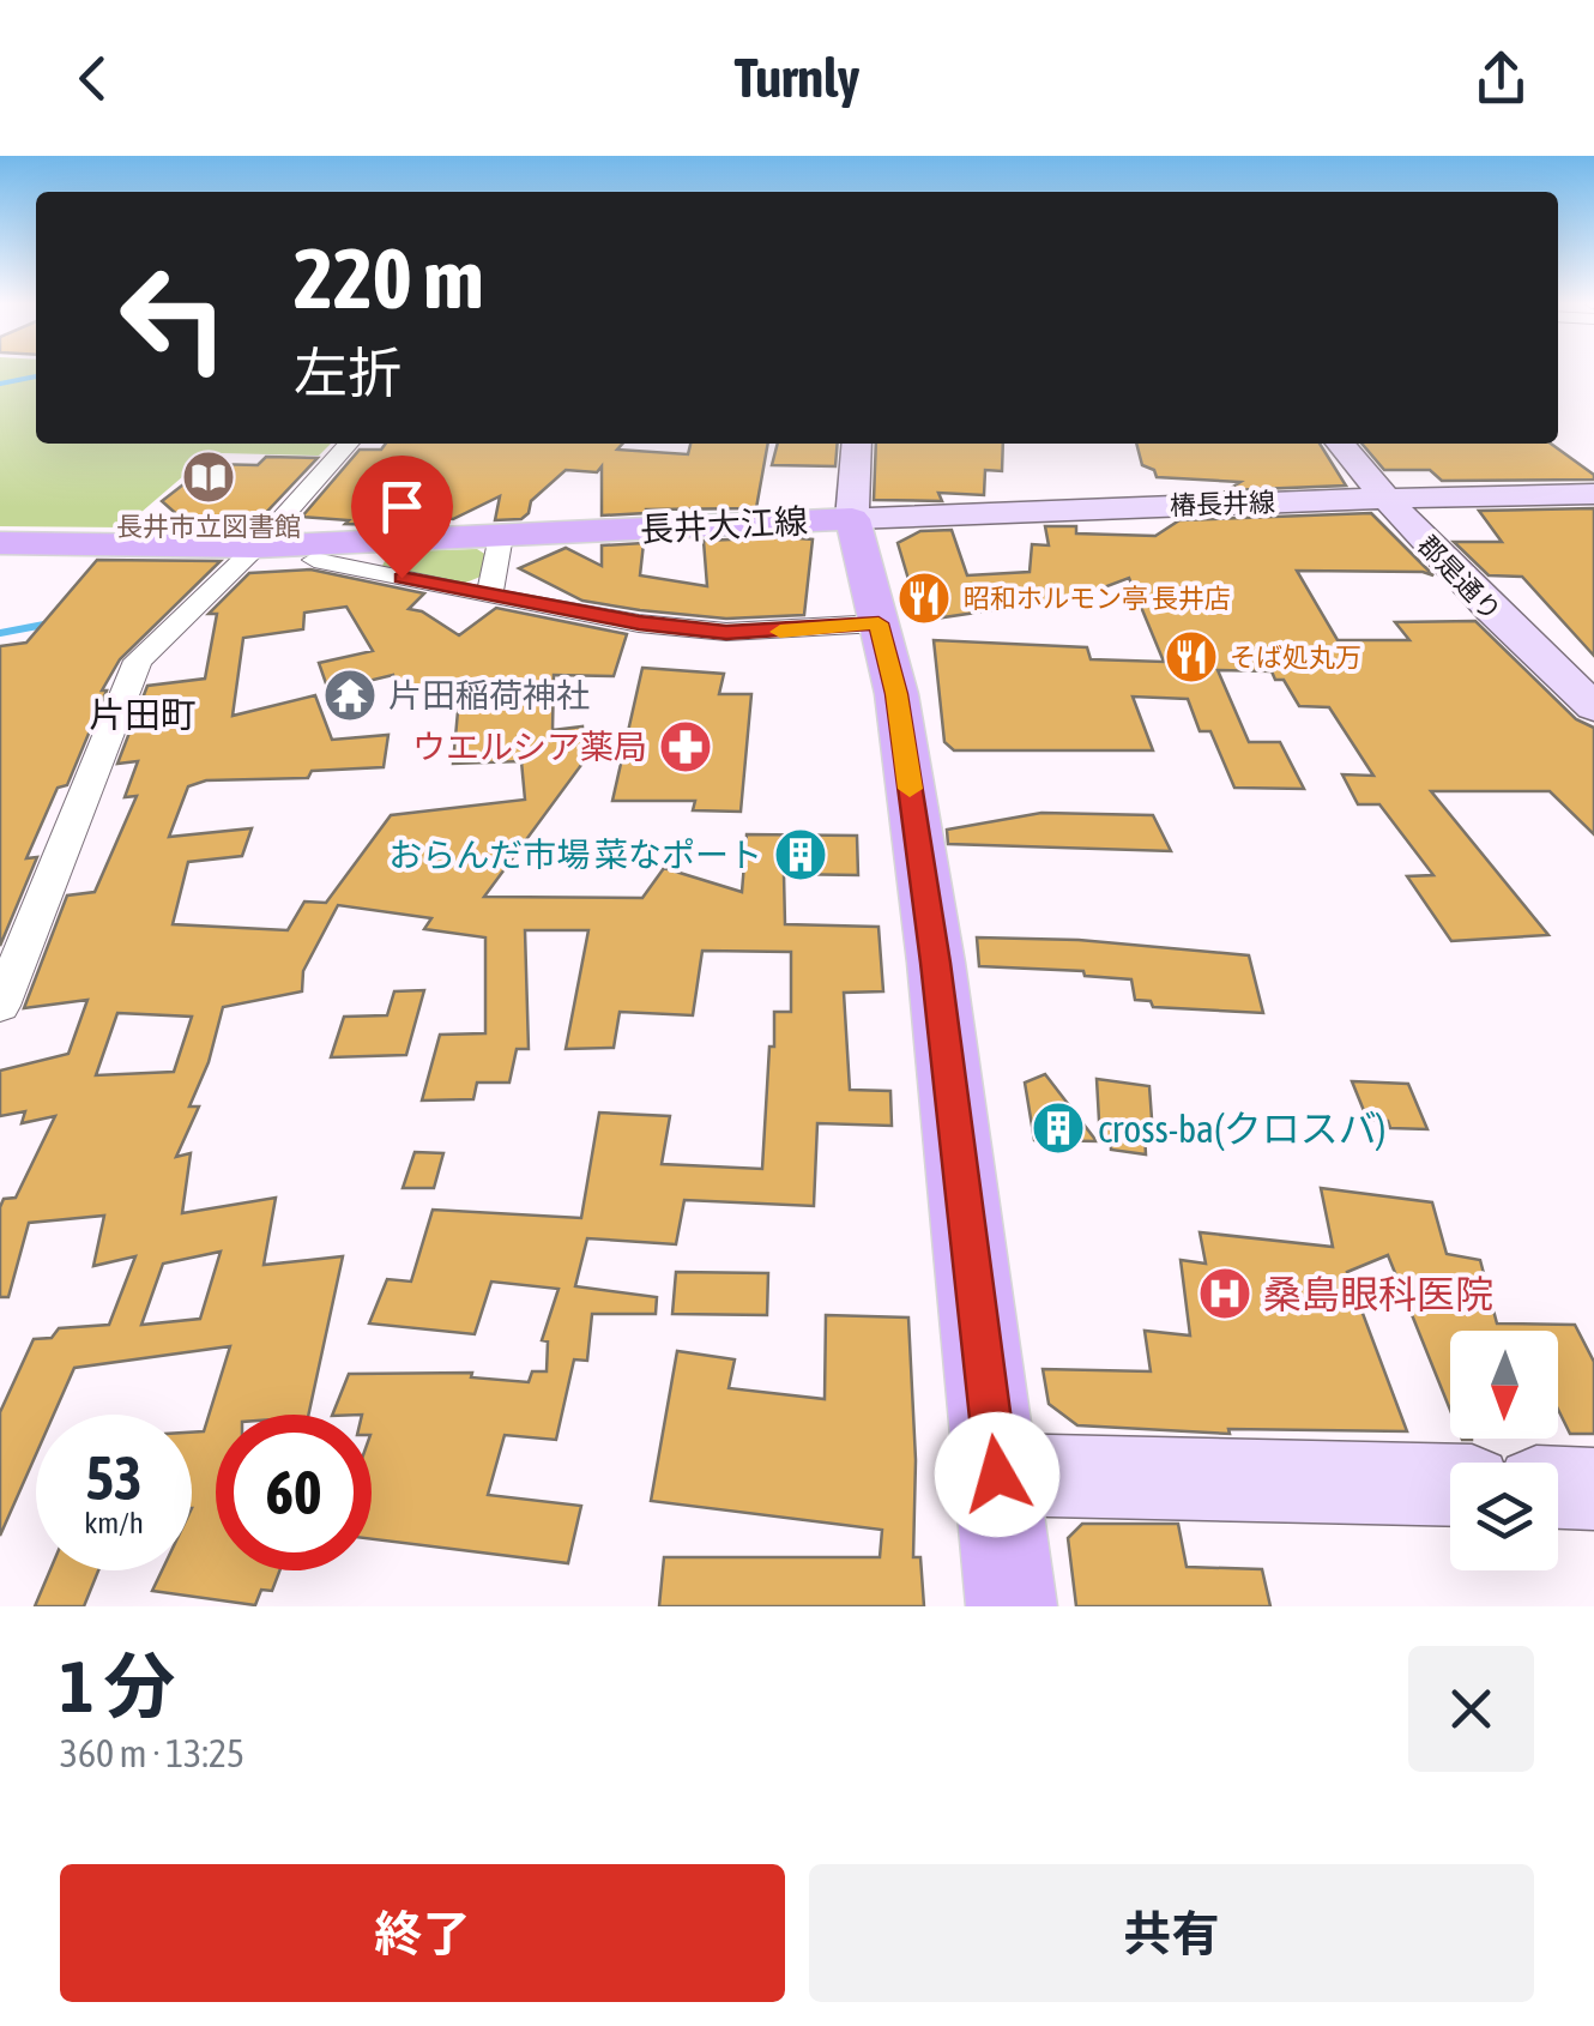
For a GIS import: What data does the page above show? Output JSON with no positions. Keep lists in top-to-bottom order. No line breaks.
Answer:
{"streets":{"main road":["長井大江線"],"street":["椿長井線","郡是通り"]},"crossings":[["椿長井線","長井大江線"],["椿長井線","郡是通り"]],"districts":["片田町"],"places":{"library":["長井市立図書館"],"restaurant":["昭和ホルモン亭 長井店","そば処丸万"],"temple":["片田稲荷神社"],"pharmacy":["ウエルシア薬局"],"building":["おらんだ市場 菜なポート","cross-ba(クロスバ)"],"hospital":["桑島眼科医院"]},"north":"bottom","page":{"header":"Turnly","turn":["220 m","左折"],"speed":"53 km/h","limit":"60","heading":["1 分","360 m · 13:25"],"buttons":["終了","共有"]}}
